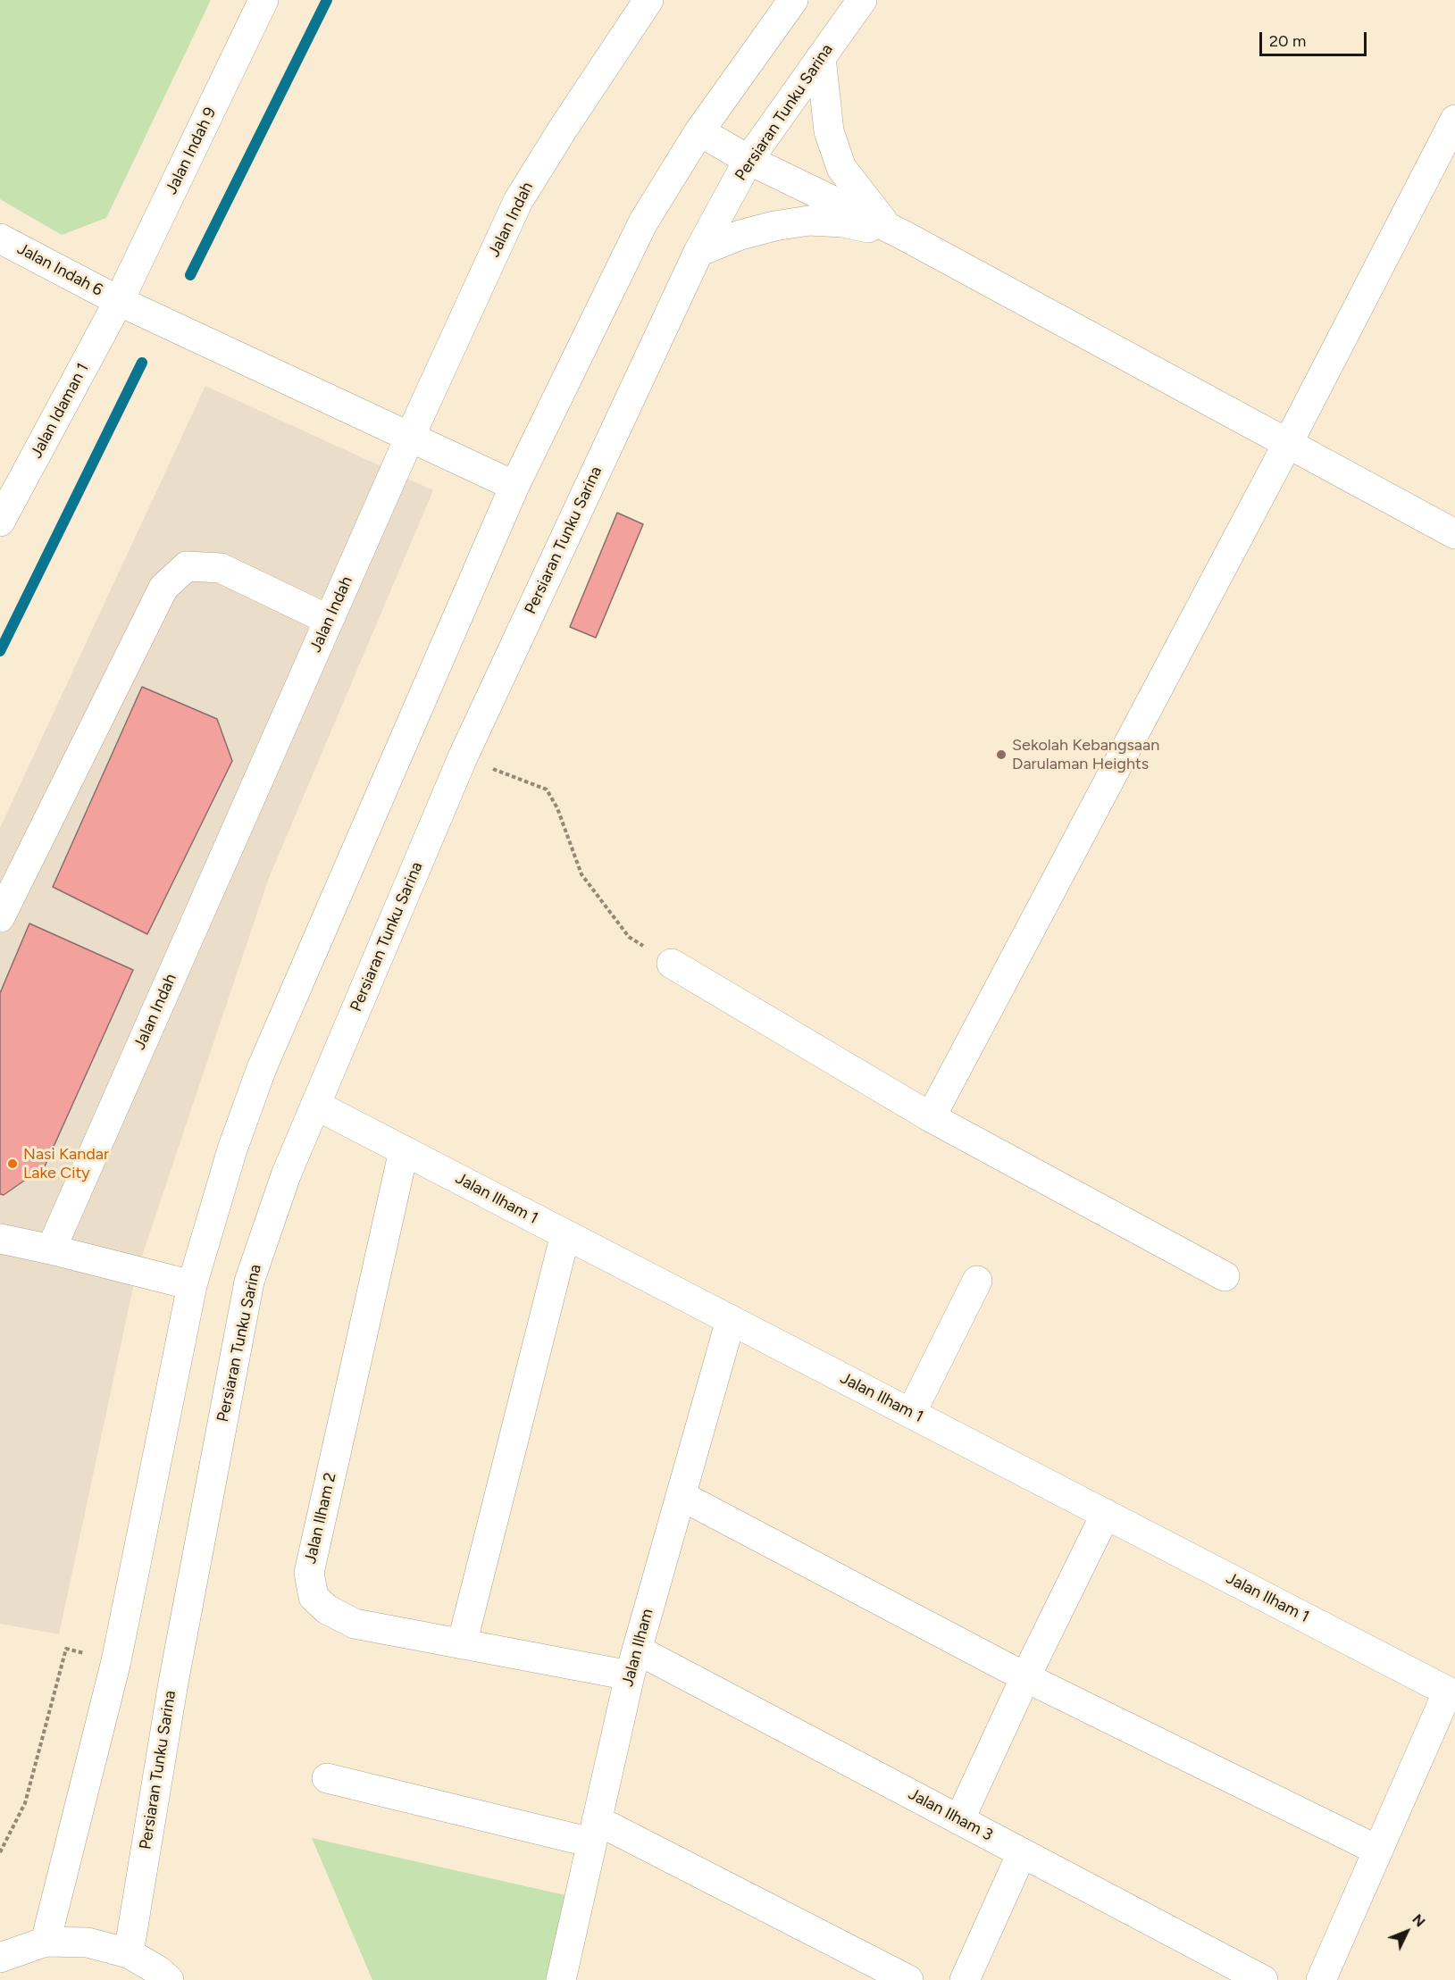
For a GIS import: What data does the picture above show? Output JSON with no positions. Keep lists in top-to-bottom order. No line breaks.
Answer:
{"streets":{"street":["Persiaran Tunku Sarina","Jalan Indah 9","Jalan Indah","Jalan Indah 6","Jalan Idaman 1","Jalan Ilham 1","Jalan Ilham 2","Jalan Ilham","Jalan Ilham 3"]},"crossings":[["Persiaran Tunku Sarina","Jalan Ilham 1"],["Jalan Indah 9","Jalan Indah 6"],["Jalan Indah 9","Jalan Idaman 1"],["Jalan Indah","Jalan Indah 6"],["Jalan Indah 6","Jalan Idaman 1"],["Jalan Ilham 1","Jalan Ilham 2"],["Jalan Ilham 1","Jalan Ilham"],["Jalan Ilham 2","Jalan Ilham"],["Jalan Ilham 2","Jalan Ilham 3"],["Jalan Ilham","Jalan Ilham 3"]],"places":["Sekolah Kebangsaan Darulaman Heights","Nasi Kandar Lake City"],"scale_bar":"20 m","north":"top right"}
